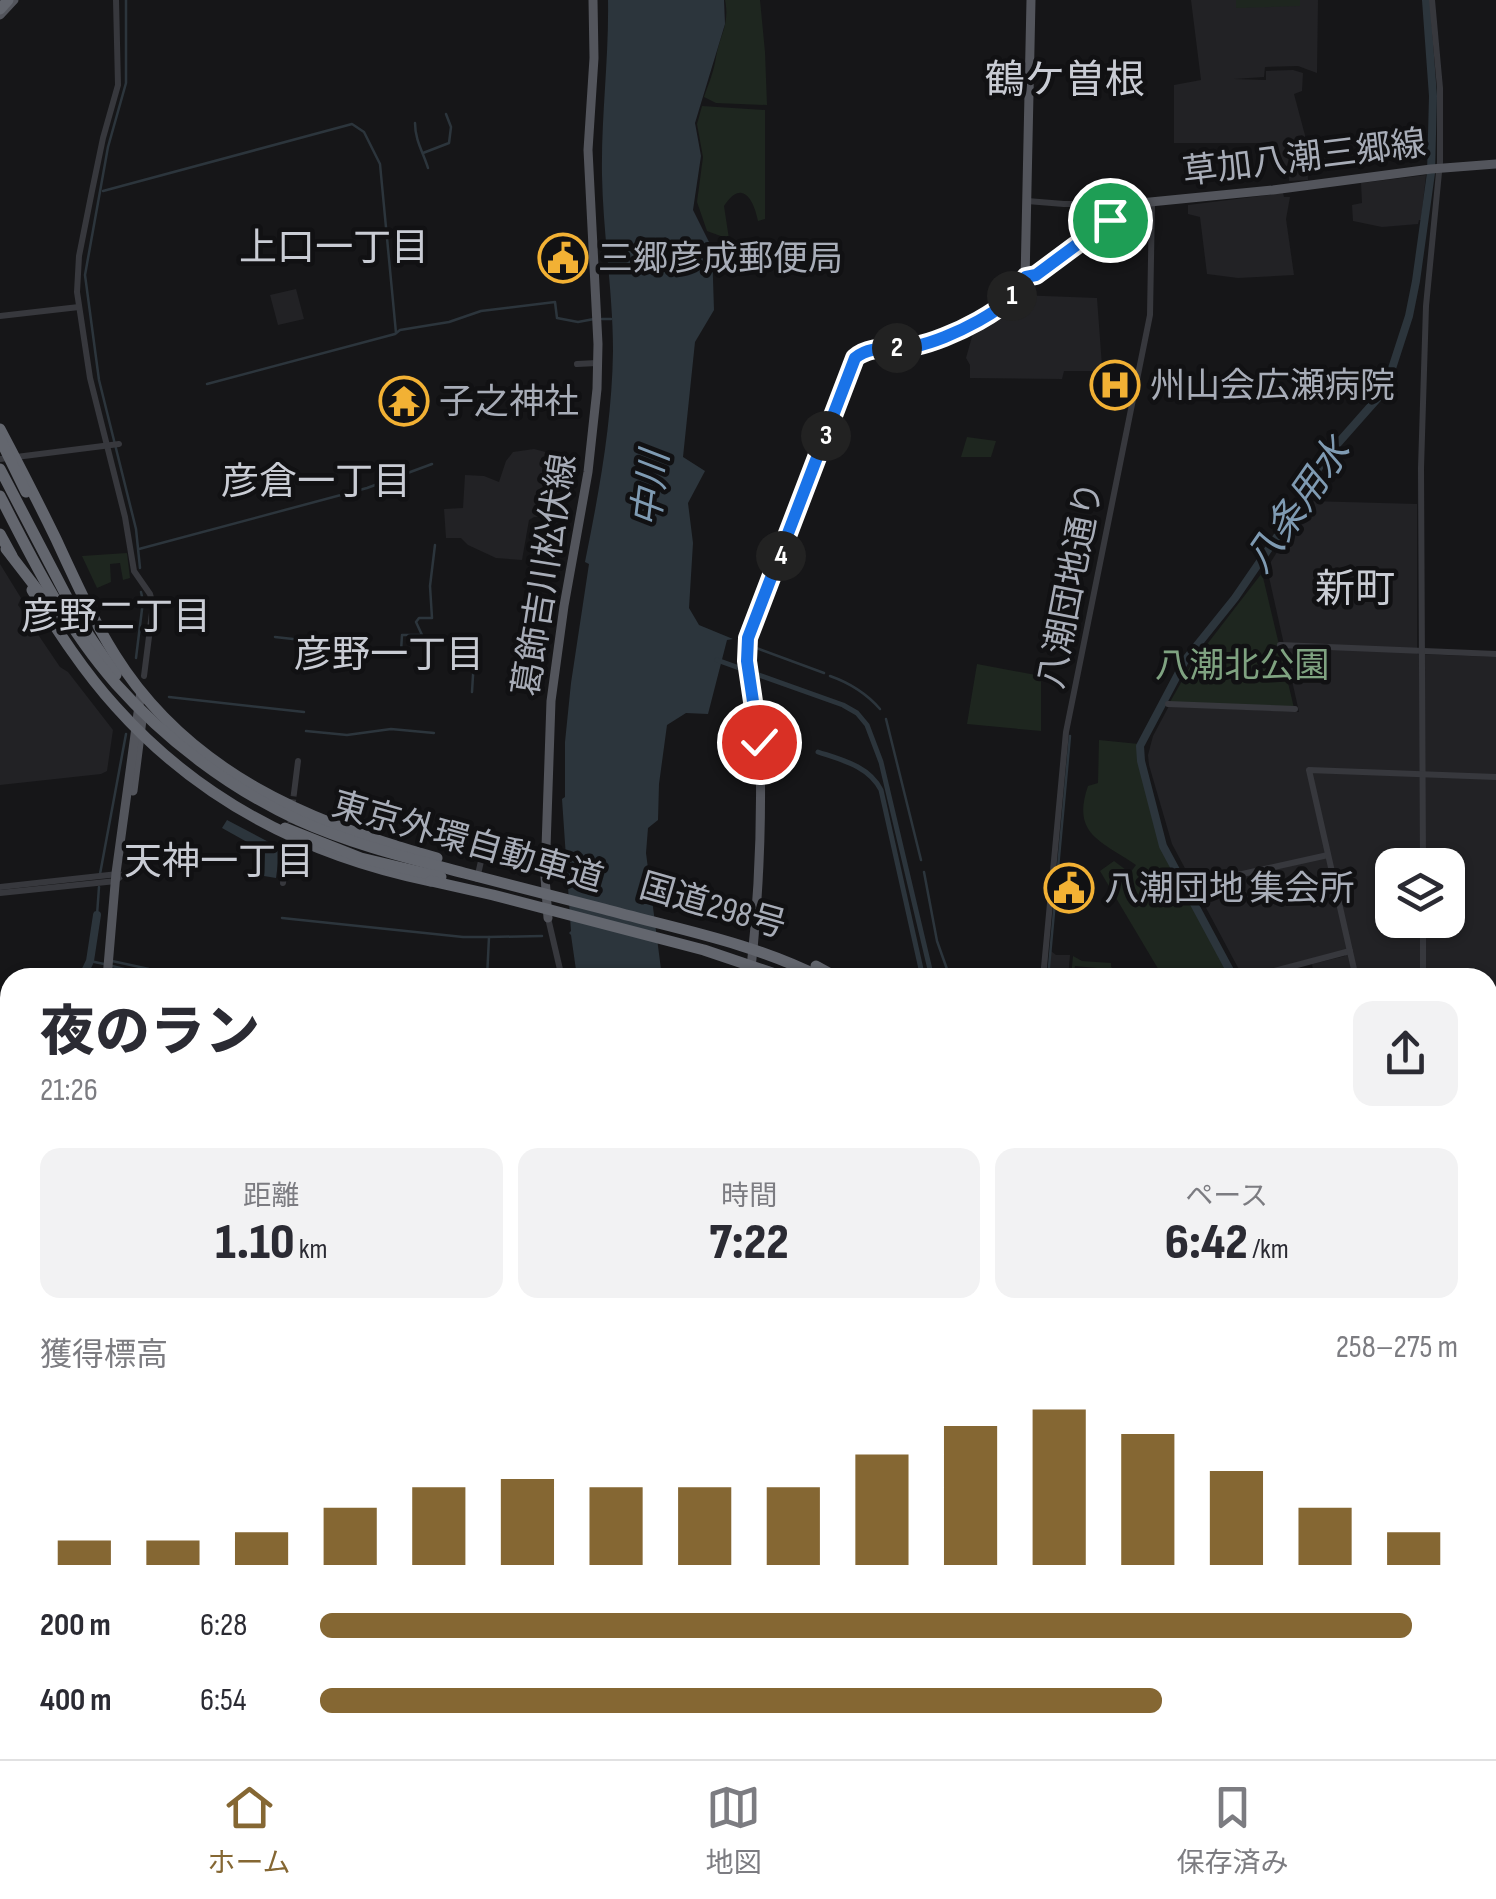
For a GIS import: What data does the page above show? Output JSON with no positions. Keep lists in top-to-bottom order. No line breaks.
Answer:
{"streets":{"highway":["東京外環自動車道","国道298号"],"main road":["草加八潮三郷線","葛飾吉川松伏線"],"street":["八潮団地通り"]},"crossings":[["草加八潮三郷線","八潮団地通り"]],"districts":["鶴ケ曽根","上口一丁目","彦倉一丁目","新町","彦野二丁目","彦野一丁目","天神一丁目"],"water":["中川","八条用水"],"parks":["八潮北公園"],"places":{"public building":["三郷彦成郵便局","八潮団地 集会所"],"hospital":["州山会広瀬病院"],"temple":["子之神社"]},"page":{"pins":["1","2","3","4"],"heading":["夜のラン","21:26"],"stats":[["距離","1.10 km"],["時間","7:22"],["ペース","6:42 /km"]],"chart":["獲得標高","258–275 m"],"list":[{"name":"200 m","note":"6:28"},{"name":"400 m","note":"6:54"}],"tabs":["ホーム","地図","保存済み"]}}
